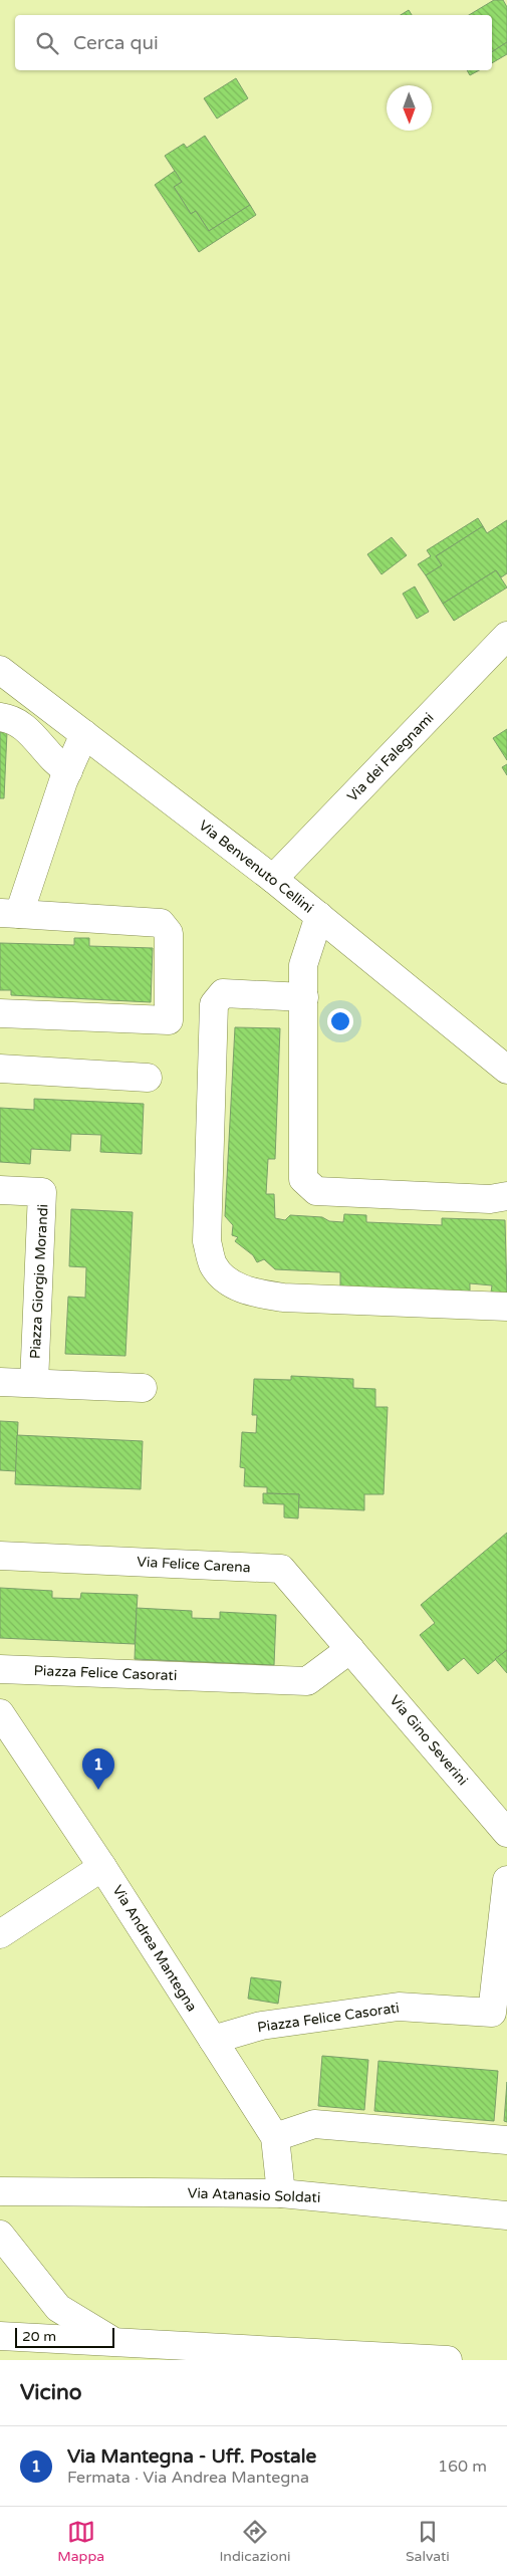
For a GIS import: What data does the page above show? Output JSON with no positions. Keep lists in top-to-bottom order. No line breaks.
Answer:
{"streets":{"street":["Via dei Falegnami","Via Benvenuto Cellini","Piazza Giorgio Morandi","Via Felice Carena","Piazza Felice Casorati","Via Gino Severini","Via Andrea Mantegna","Via Atanasio Soldati"]},"crossings":[["Via dei Falegnami","Via Benvenuto Cellini"],["Via Felice Carena","Piazza Felice Casorati"],["Via Felice Carena","Via Gino Severini"],["Piazza Felice Casorati","Via Gino Severini"],["Piazza Felice Casorati","Via Andrea Mantegna"],["Via Andrea Mantegna","Via Atanasio Soldati"]],"scale_bar":"20 m","north":"bottom","page":{"search":"Cerca qui","pins":"1","scale":"20 m","heading":"Vicino","list":[{"mark":"1","name":"Via Mantegna - Uff. Postale","note":"Fermata · Via Andrea Mantegna","value":"160 m"}],"nav":["Mappa","Indicazioni","Salvati"]}}
